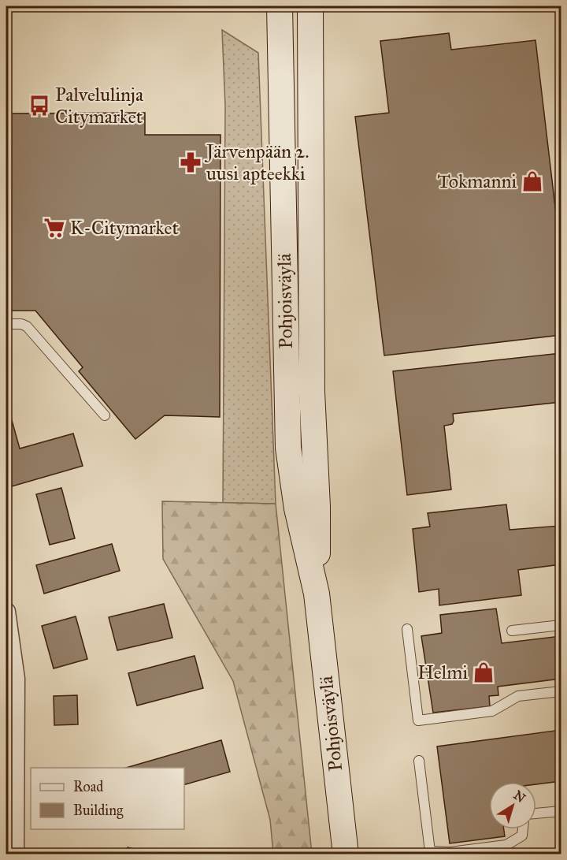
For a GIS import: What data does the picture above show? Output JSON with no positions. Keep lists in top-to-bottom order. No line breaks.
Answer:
{"streets":{"main road":["Pohjoisväylä"]},"places":{"bus stop":["Palvelulinja Citymarket"],"pharmacy":["Järvenpään 2. uusi apteekki"],"shop":["Tokmanni","Helmi"],"supermarket":["K-Citymarket"]},"legend":["Road","Building"],"north":"top right"}
